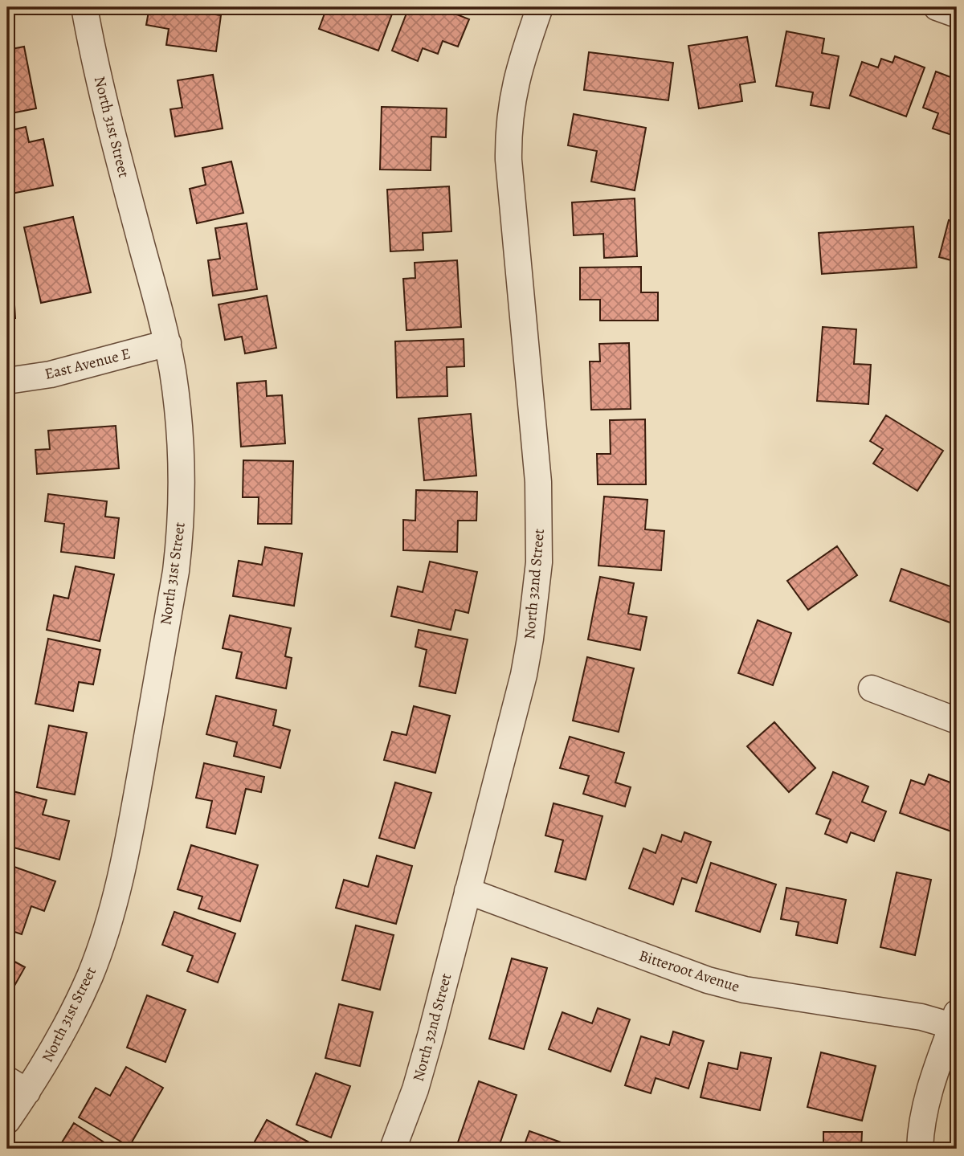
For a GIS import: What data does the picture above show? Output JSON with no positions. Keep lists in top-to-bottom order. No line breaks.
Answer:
{"streets":{"street":["North 31st Street","East Avenue E","North 32nd Street","Bitteroot Avenue"]},"crossings":[["North 31st Street","East Avenue E"],["North 32nd Street","Bitteroot Avenue"]]}
